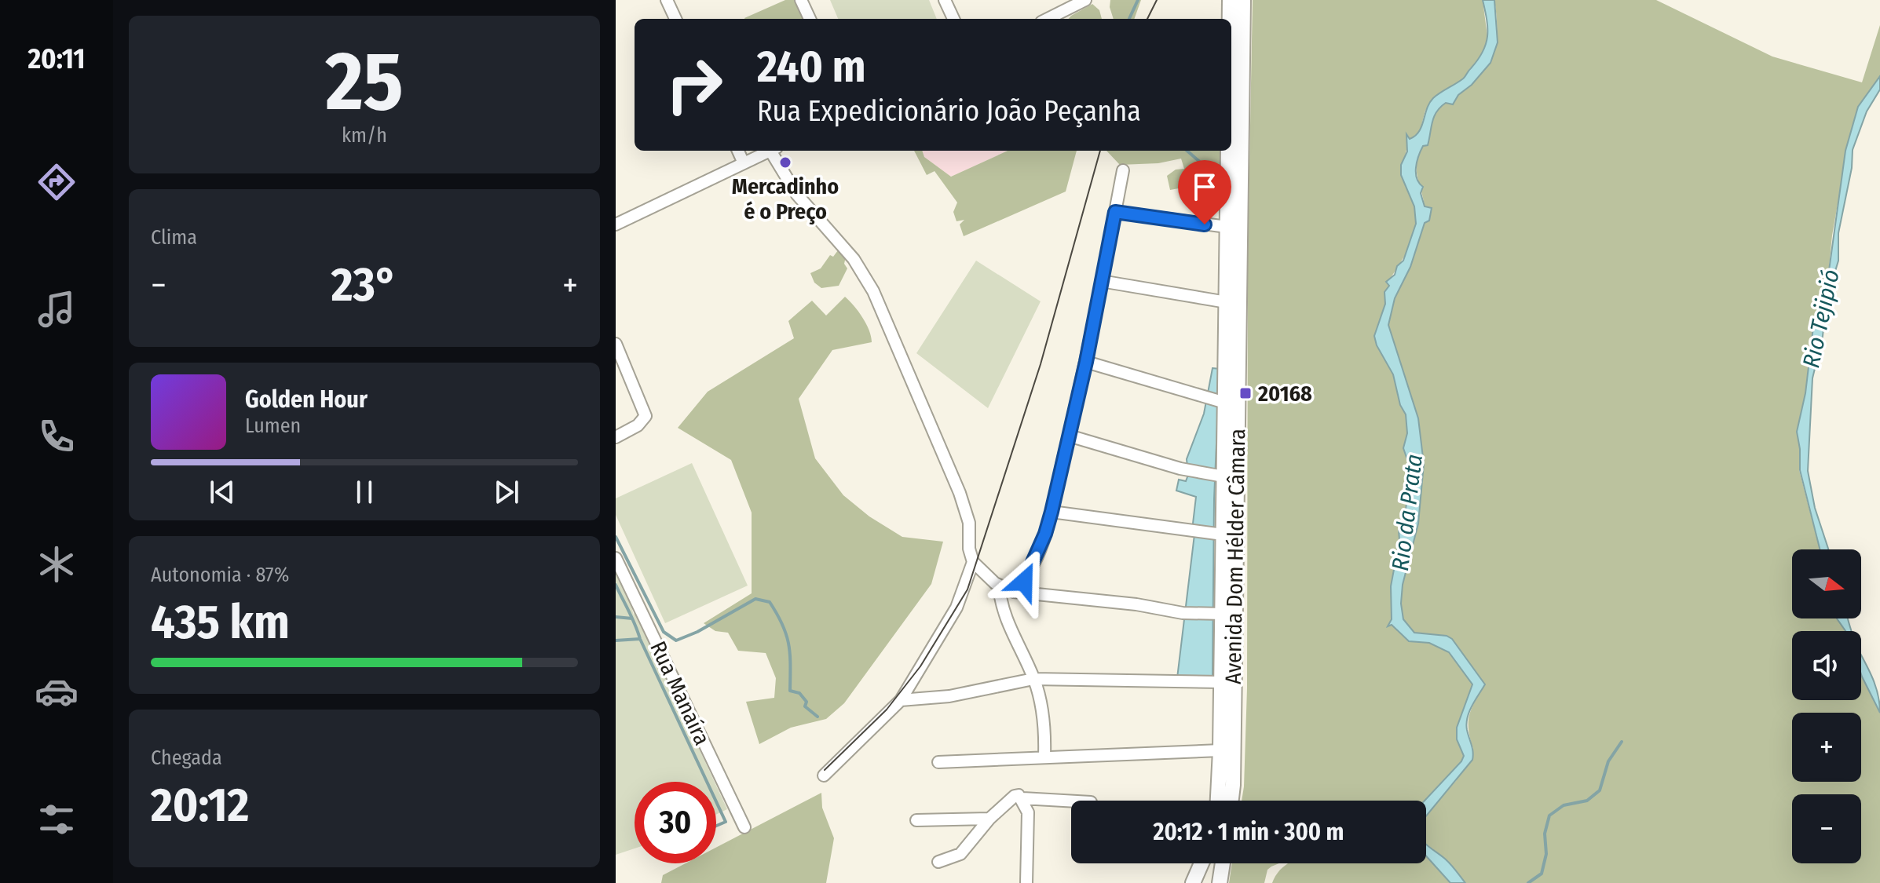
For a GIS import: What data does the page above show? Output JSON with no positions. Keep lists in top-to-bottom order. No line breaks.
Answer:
{"streets":{"main road":["Avenida Dom Hélder Câmara"],"street":["Rua Manaíra"]},"water":["Rio Tejipió","Rio da Prata"],"places":{"other":["Mercadinho é o Preço"],"transit":["20168"]},"north":"right","page":{"tabs":"20:11","tile":[["25","km/h"],"Clima",["Autonomia · 87%","435 km"],["Chegada","20:12"]],"turn":["240 m","Rua Expedicionário João Peçanha"],"heat":["−","23°","+"],"song":["Golden Hour","Lumen"],"map_buttons":["+","−"],"limit":"30","trip":"20:12 · 1 min · 300 m"}}
